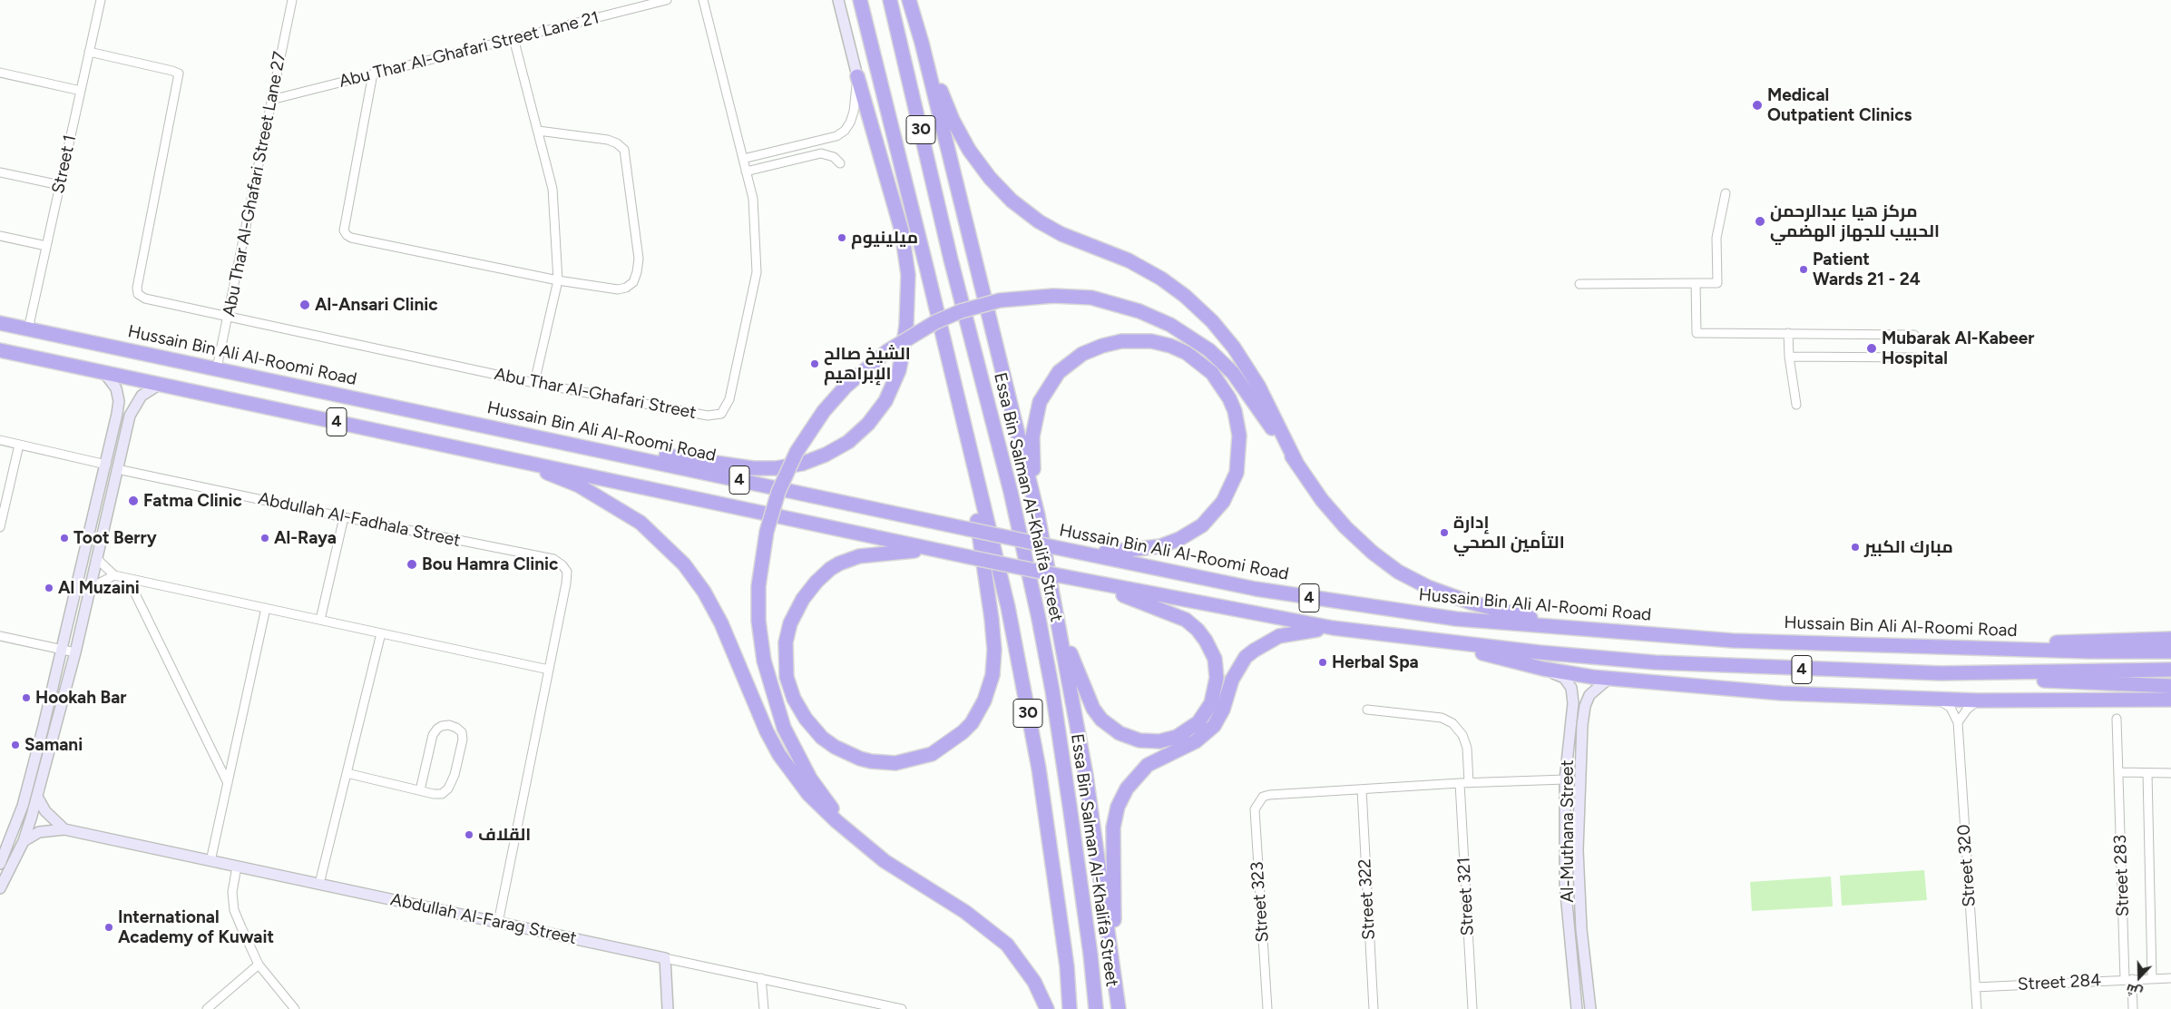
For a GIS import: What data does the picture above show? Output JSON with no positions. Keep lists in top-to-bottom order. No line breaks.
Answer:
{"streets":{"highway":["30","Hussain Bin Ali Al-Roomi Road","4","Essa Bin Salman Al-Khalifa Street"],"street":["Abu Thar Al-Ghafari Street Lane 21","Street 1","Abu Thar Al-Ghafari Street Lane 27","Abu Thar Al-Ghafari Street","Abdullah Al-Fadhala Street","Al-Muthana Street","Street 320","Street 283","Street 321","Street 322","Street 323","Abdullah Al-Farag Street","Street 284"]},"crossings":[["Abu Thar Al-Ghafari Street Lane 21","Abu Thar Al-Ghafari Street Lane 27"],["Street 1","Hussain Bin Ali Al-Roomi Road"],["Street 1","Abu Thar Al-Ghafari Street"],["Abu Thar Al-Ghafari Street Lane 27","Hussain Bin Ali Al-Roomi Road"],["Abu Thar Al-Ghafari Street Lane 27","Abu Thar Al-Ghafari Street"],["Abdullah Al-Fadhala Street","Abdullah Al-Farag Street"],["Street 320","Street 284"],["Street 283","Street 284"],["Street 322","Street 323"]],"places":["Medical Outpatient Clinics","مركز هيا عبدالرحمن الحبيب للجهاز الهضمي","ميلينيوم","Patient Wards 21 - 24","Al-Ansari Clinic","Mubarak Al-Kabeer Hospital","الشيخ صالح الإبراهيم","Fatma Clinic","إدارة التأمين الصحي","Toot Berry","Al-Raya","مبارك الكبير","Bou Hamra Clinic","Al Muzaini","Herbal Spa","Hookah Bar","Samani","القلاف","International Academy of Kuwait"],"north":"bottom"}
